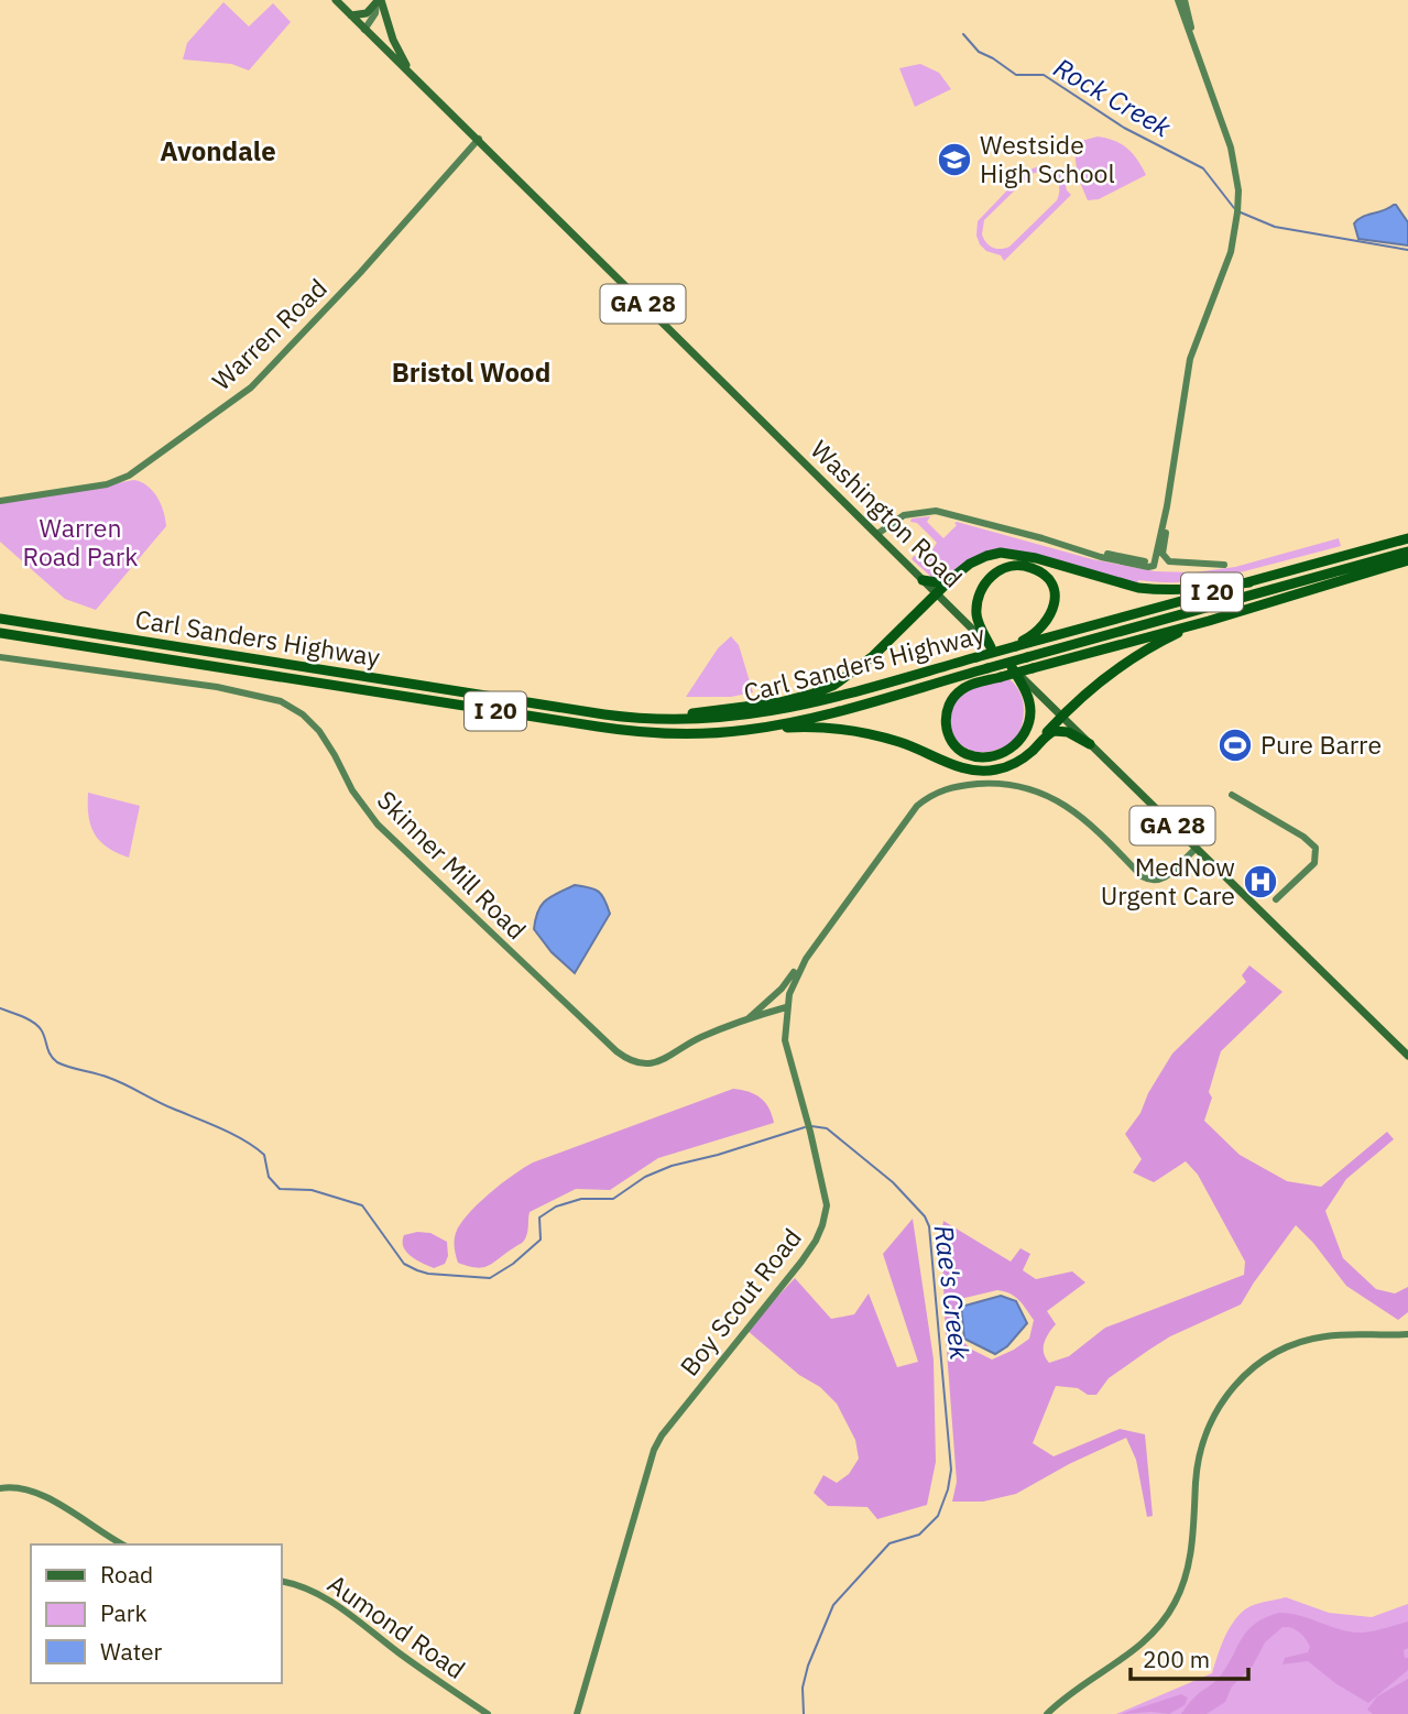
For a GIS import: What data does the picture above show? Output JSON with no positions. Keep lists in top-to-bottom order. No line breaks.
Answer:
{"streets":{"highway":["I 20","Carl Sanders Highway"],"main road":["GA 28","Washington Road"],"street":["Warren Road","Skinner Mill Road","Boy Scout Road","Aumond Road"]},"crossings":[["GA 28","Washington Road"],["Warren Road","Washington Road"],["Washington Road","Boy Scout Road"],["Skinner Mill Road","Boy Scout Road"]],"districts":["Avondale","Bristol Wood"],"water":["Rock Creek","Rae's Creek"],"parks":["Warren Road Park"],"places":{"school or university":["Westside High School"],"sports":["Pure Barre"],"hospital":["MedNow Urgent Care"]},"legend":["Road","Park","Water"],"scale_bar":"200 m"}
